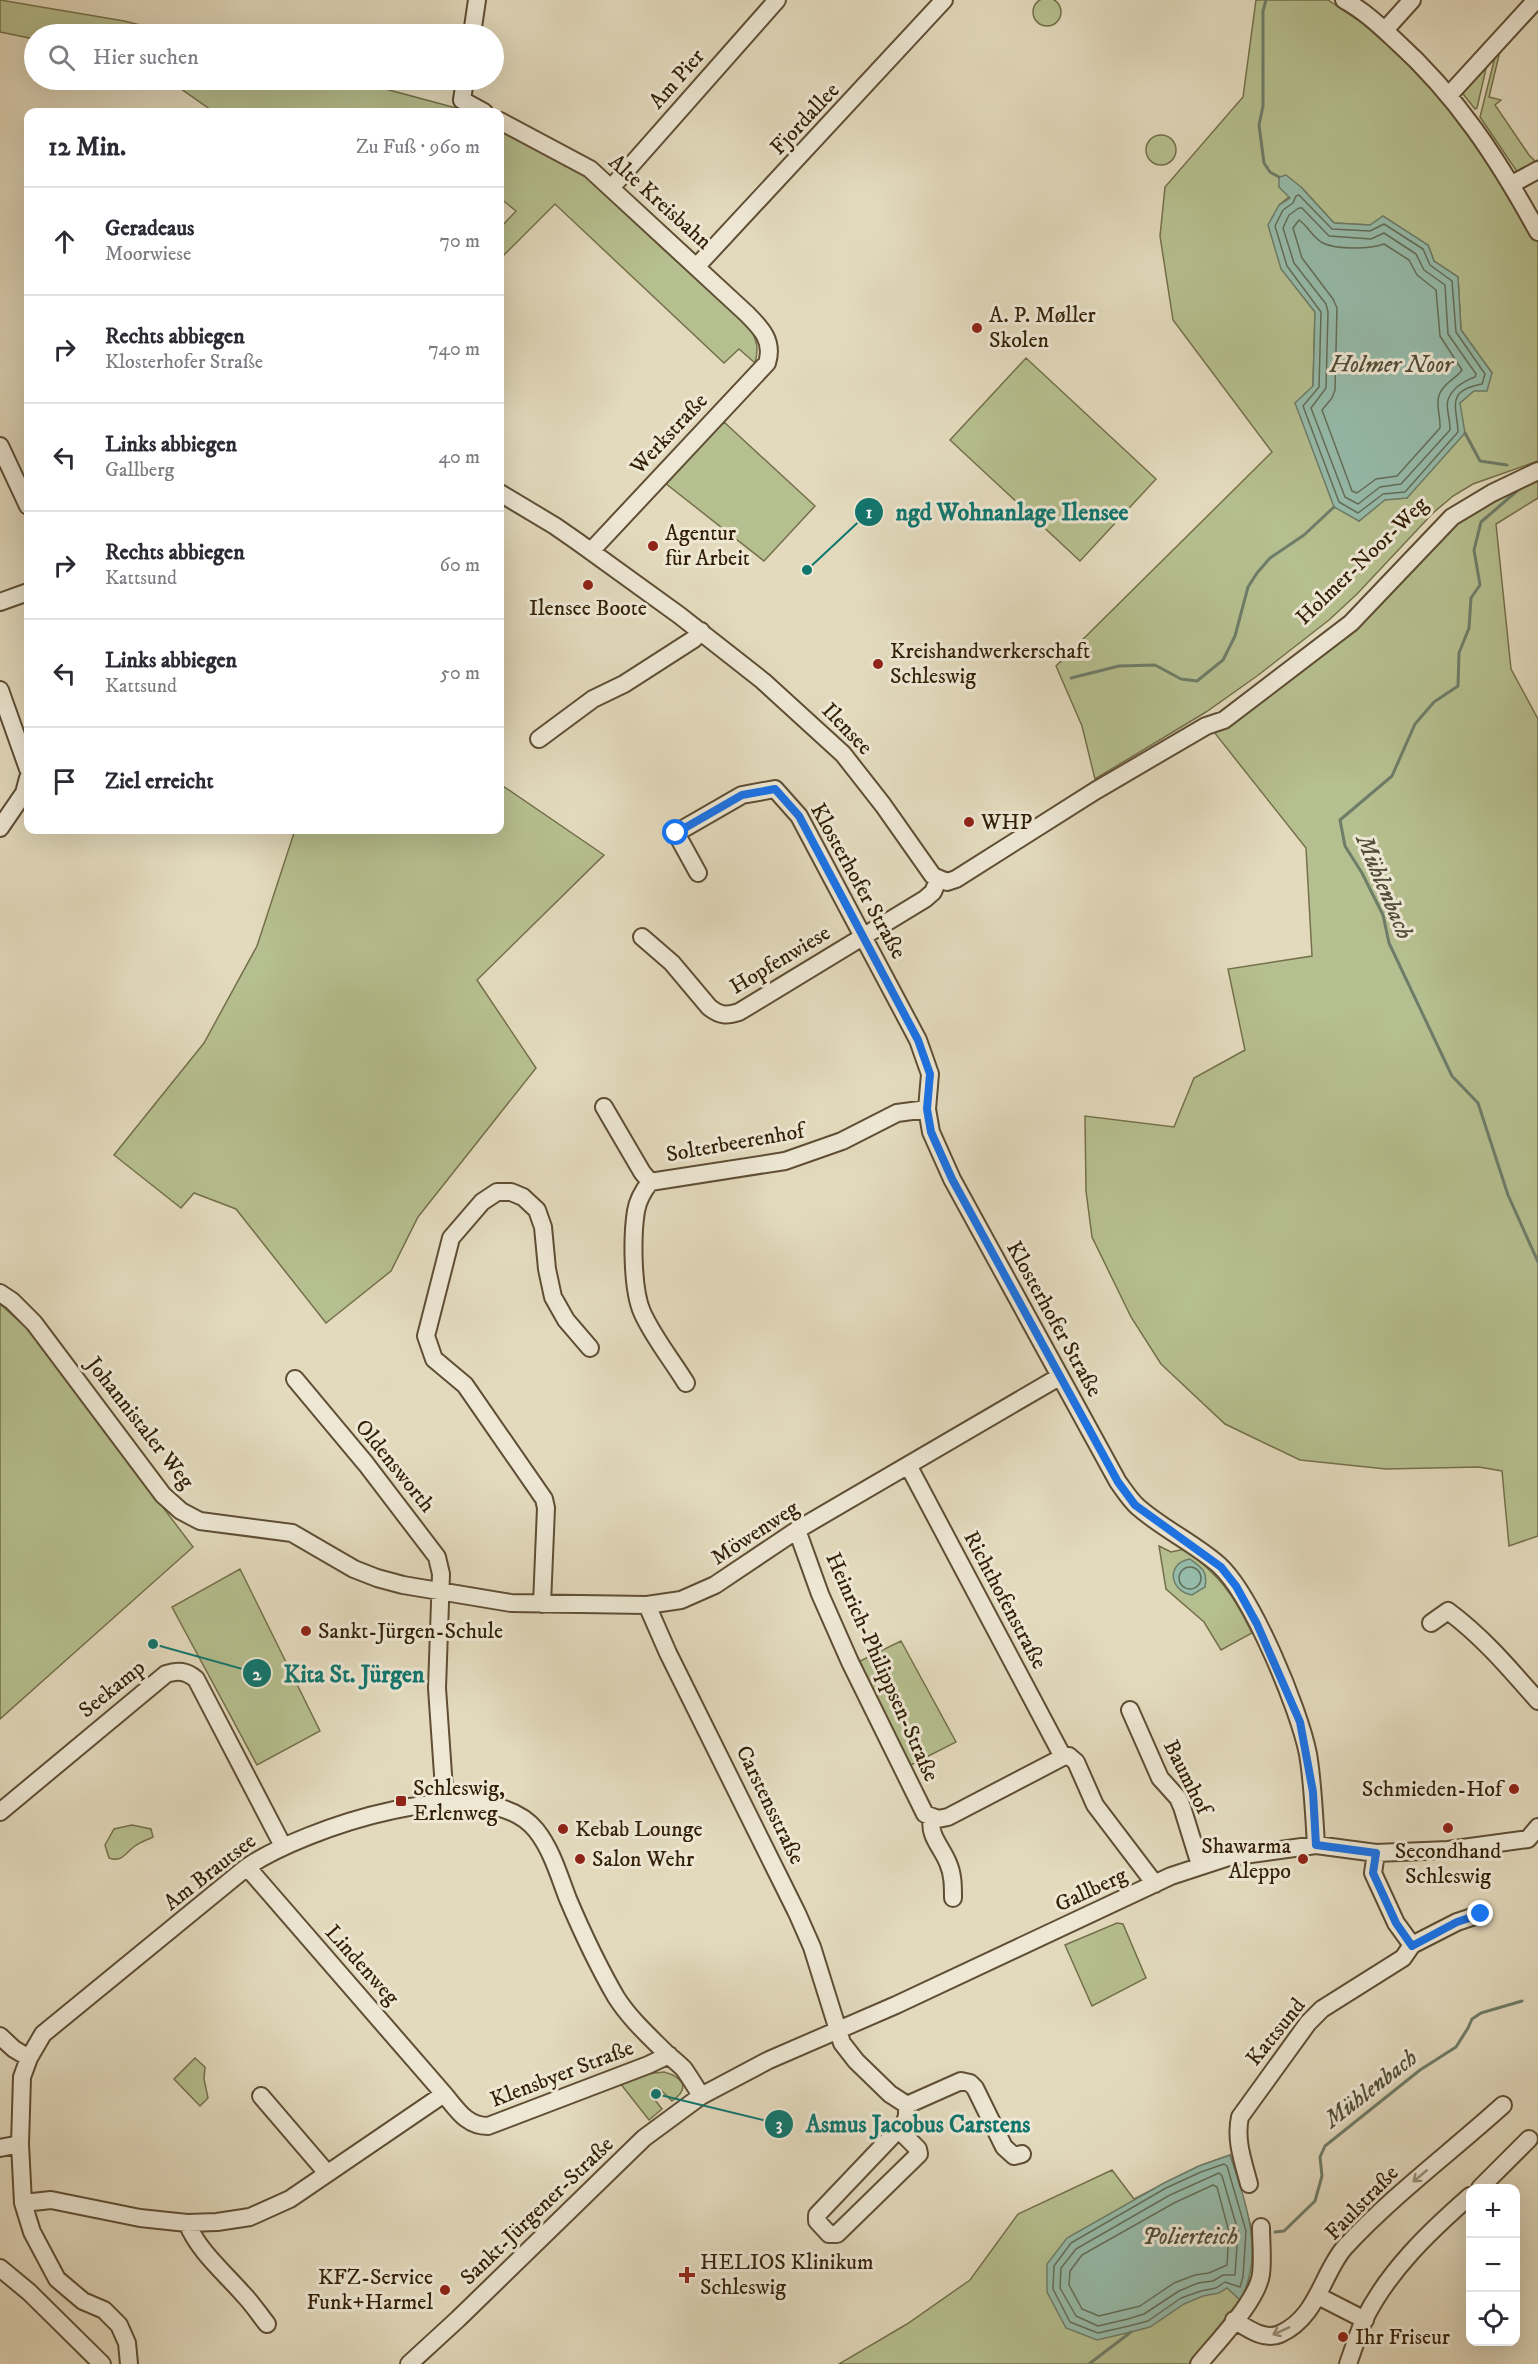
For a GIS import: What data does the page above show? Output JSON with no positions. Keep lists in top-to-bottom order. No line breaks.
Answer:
{"streets":{"street":["Am Pier","Fjordallee","Alte Kreisbahn","Werkstraße","Holmer-Noor-Weg","Ilensee","Klosterhofer Straße","Hopfenwiese","Solterbeerenhof","Johannistaler Weg","Oldensworth","Möwenweg","Richthofenstraße","Heinrich-Philippsen-Straße","Seekamp","Baumhof","Carstensstraße","Am Brautsee","Gallberg","Lindenweg","Kattsund","Klensbyer Straße","Faulstraße","Sankt-Jürgener-Straße"]},"crossings":[["Am Pier","Alte Kreisbahn"],["Fjordallee","Alte Kreisbahn"],["Alte Kreisbahn","Werkstraße"],["Werkstraße","Ilensee"],["Holmer-Noor-Weg","Ilensee"],["Klosterhofer Straße","Hopfenwiese"],["Klosterhofer Straße","Solterbeerenhof"],["Klosterhofer Straße","Möwenweg"],["Klosterhofer Straße","Gallberg"],["Johannistaler Weg","Oldensworth"],["Johannistaler Weg","Möwenweg"],["Oldensworth","Möwenweg"],["Oldensworth","Am Brautsee"],["Möwenweg","Richthofenstraße"],["Möwenweg","Heinrich-Philippsen-Straße"],["Möwenweg","Carstensstraße"],["Seekamp","Am Brautsee"],["Baumhof","Gallberg"],["Carstensstraße","Gallberg"],["Am Brautsee","Gallberg"],["Am Brautsee","Lindenweg"],["Am Brautsee","Klensbyer Straße"],["Am Brautsee","Sankt-Jürgener-Straße"],["Gallberg","Sankt-Jürgener-Straße"],["Lindenweg","Klensbyer Straße"]],"water":["Holmer Noor","Mühlenbach","Polierteich"],"places":{"other":["A. P. Møller Skolen","Agentur für Arbeit","ngd Wohnanlage Ilensee","Ilensee Boote","Kreishandwerkerschaft Schleswig","WHP","Sankt-Jürgen-Schule","Kita St. Jürgen","Schmieden-Hof","Secondhand Schleswig","Kebab Lounge","Salon Wehr","Shawarma Aleppo","Asmus Jacobus Carstens","KFZ-Service Funk+Harmel","Ihr Friseur"],"transit":["Schleswig, Erlenweg"],"health":["HELIOS Klinikum Schleswig"]},"page":{"search":"Hier suchen","heading":["12 Min.","Zu Fuß · 960 m"],"list":[["Geradeaus","Moorwiese","70 m"],["Rechts abbiegen","Klosterhofer Straße","740 m"],["Links abbiegen","Gallberg","40 m"],["Rechts abbiegen","Kattsund","60 m"],["Links abbiegen","Kattsund","50 m"],"Ziel erreicht"],"map_buttons":["+","−"]}}
